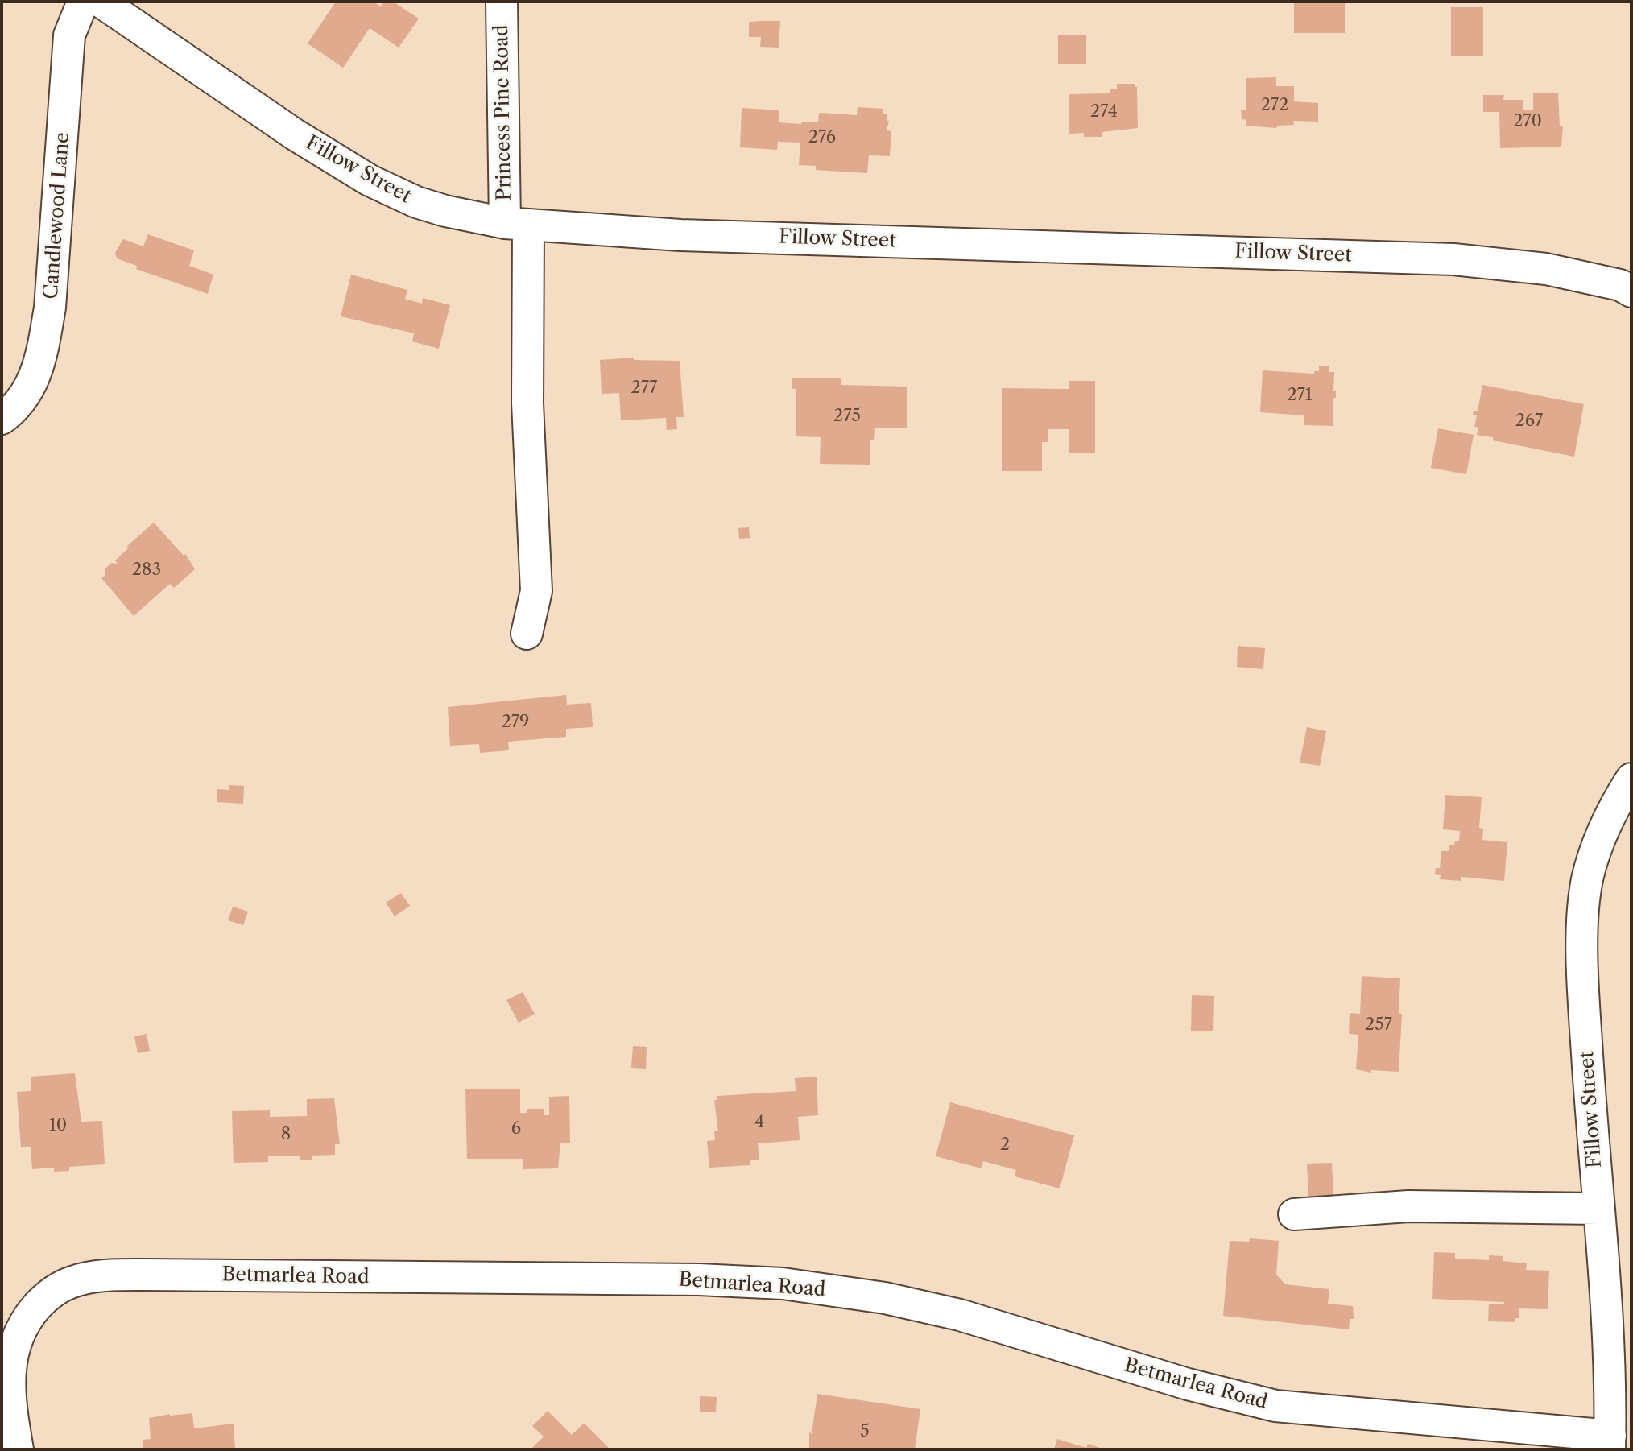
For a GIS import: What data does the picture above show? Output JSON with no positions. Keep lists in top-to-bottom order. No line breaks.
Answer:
{"streets":{"street":["Princess Pine Road","Fillow Street","Candlewood Lane","Betmarlea Road"]},"crossings":[["Princess Pine Road","Fillow Street"],["Fillow Street","Betmarlea Road"]],"house_numbers":["272","274","270","276","277","271","275","267","283","279","257","4","10","6","8","2","5"]}
